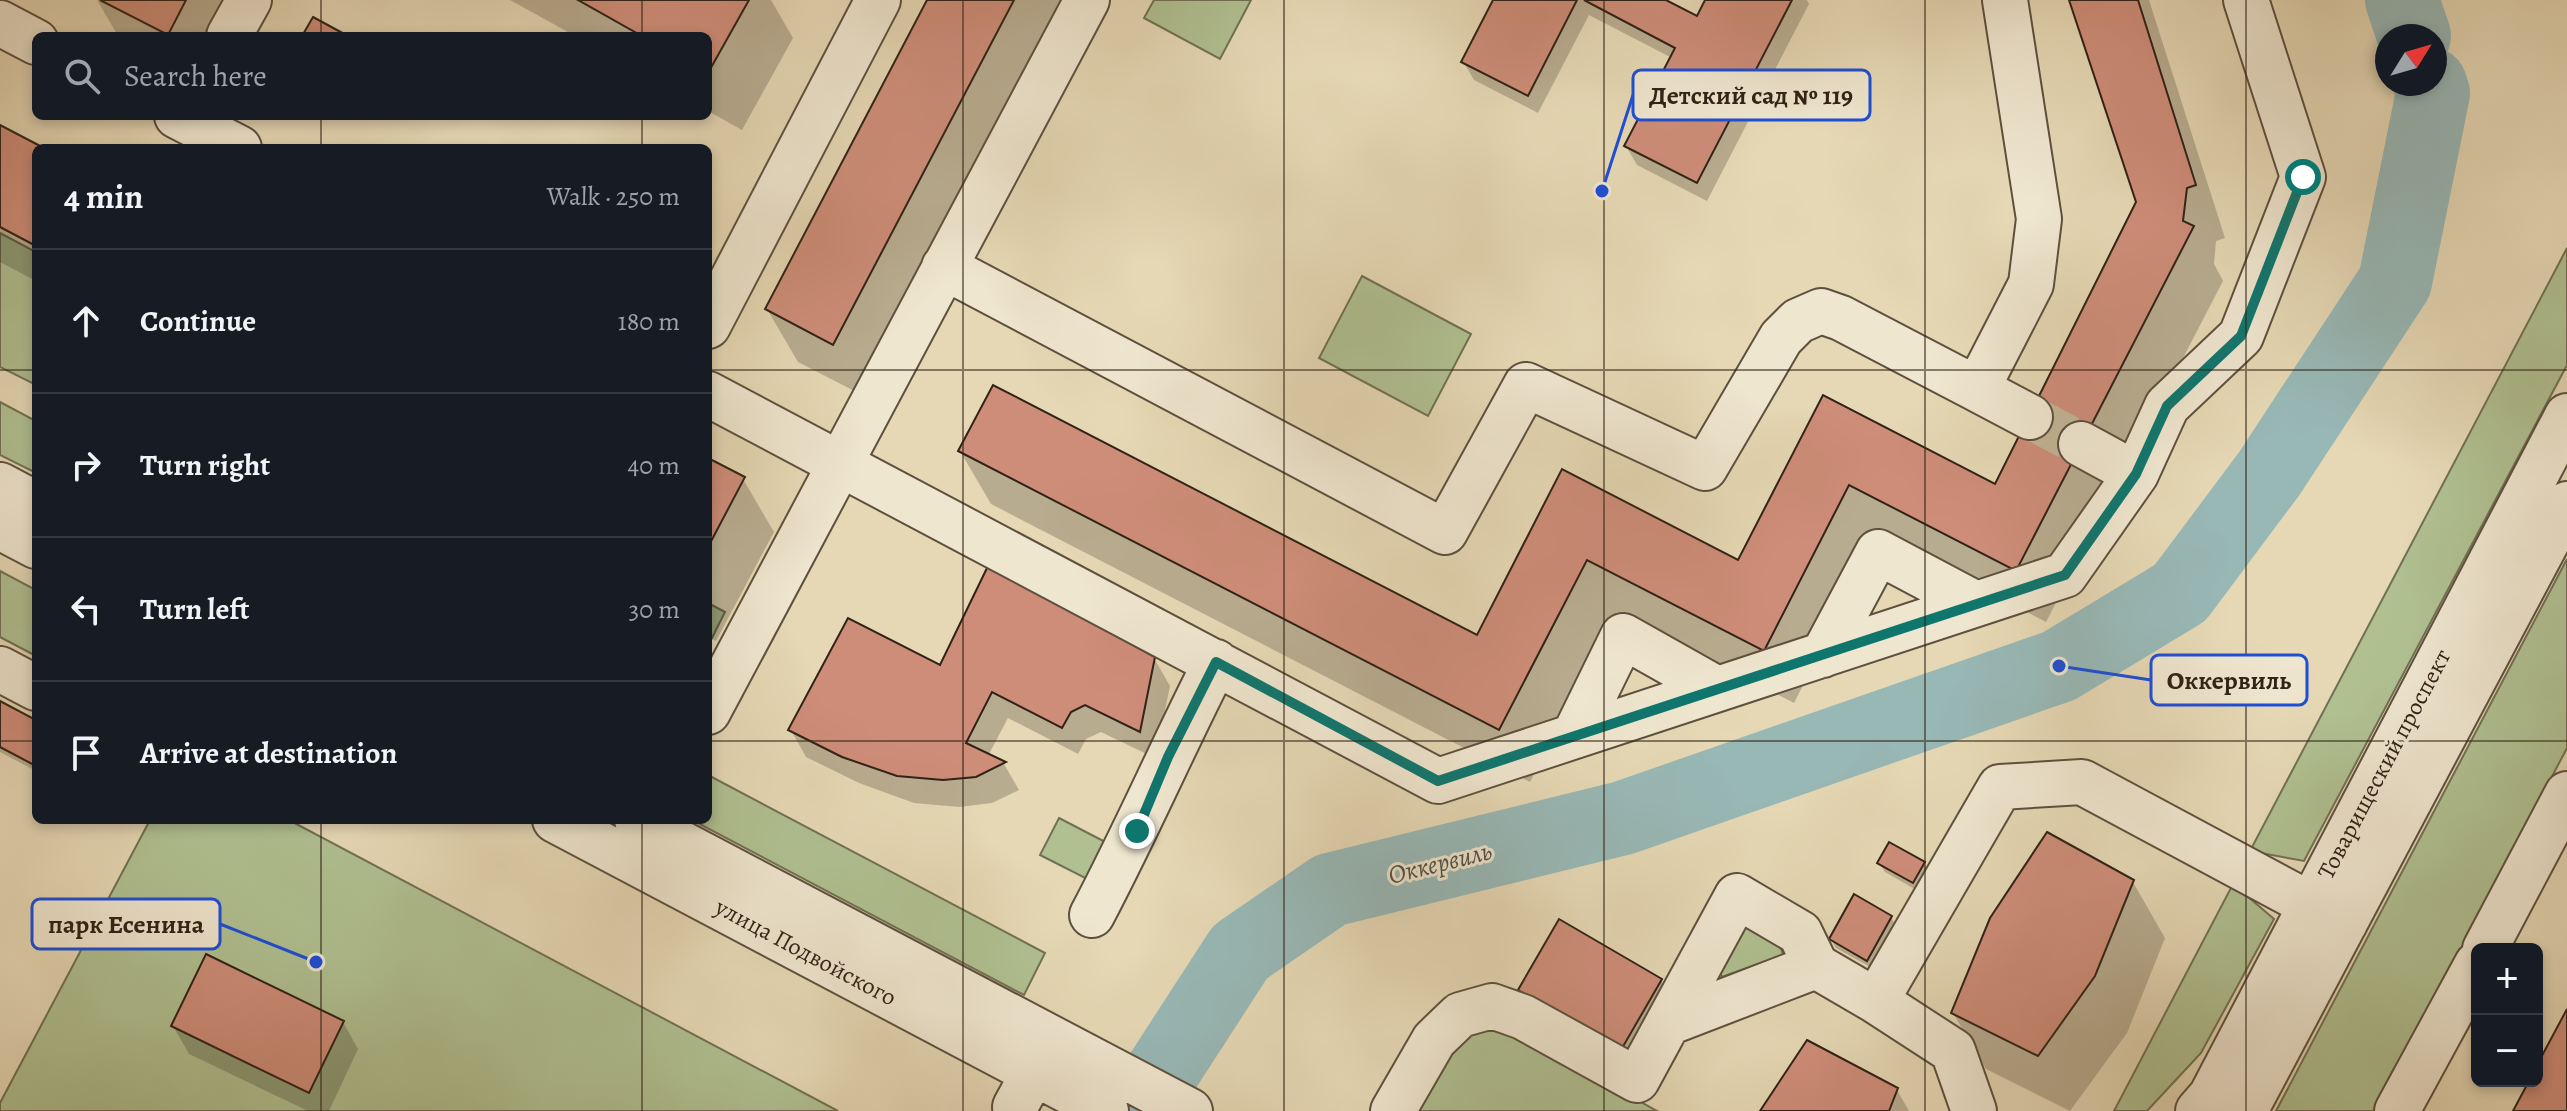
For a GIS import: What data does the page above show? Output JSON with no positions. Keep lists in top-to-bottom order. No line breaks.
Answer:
{"streets":{"street":["Товарищеский проспект","улица Подвойского"]},"water":["Оккервиль"],"places":["Детский сад № 119","Оккервиль","парк Есенина"],"north":"top right","page":{"search":"Search here","heading":["4 min","Walk · 250 m"],"list":[["Continue","180 m"],["Turn right","40 m"],["Turn left","30 m"],"Arrive at destination"],"map_buttons":["+","−"]}}
